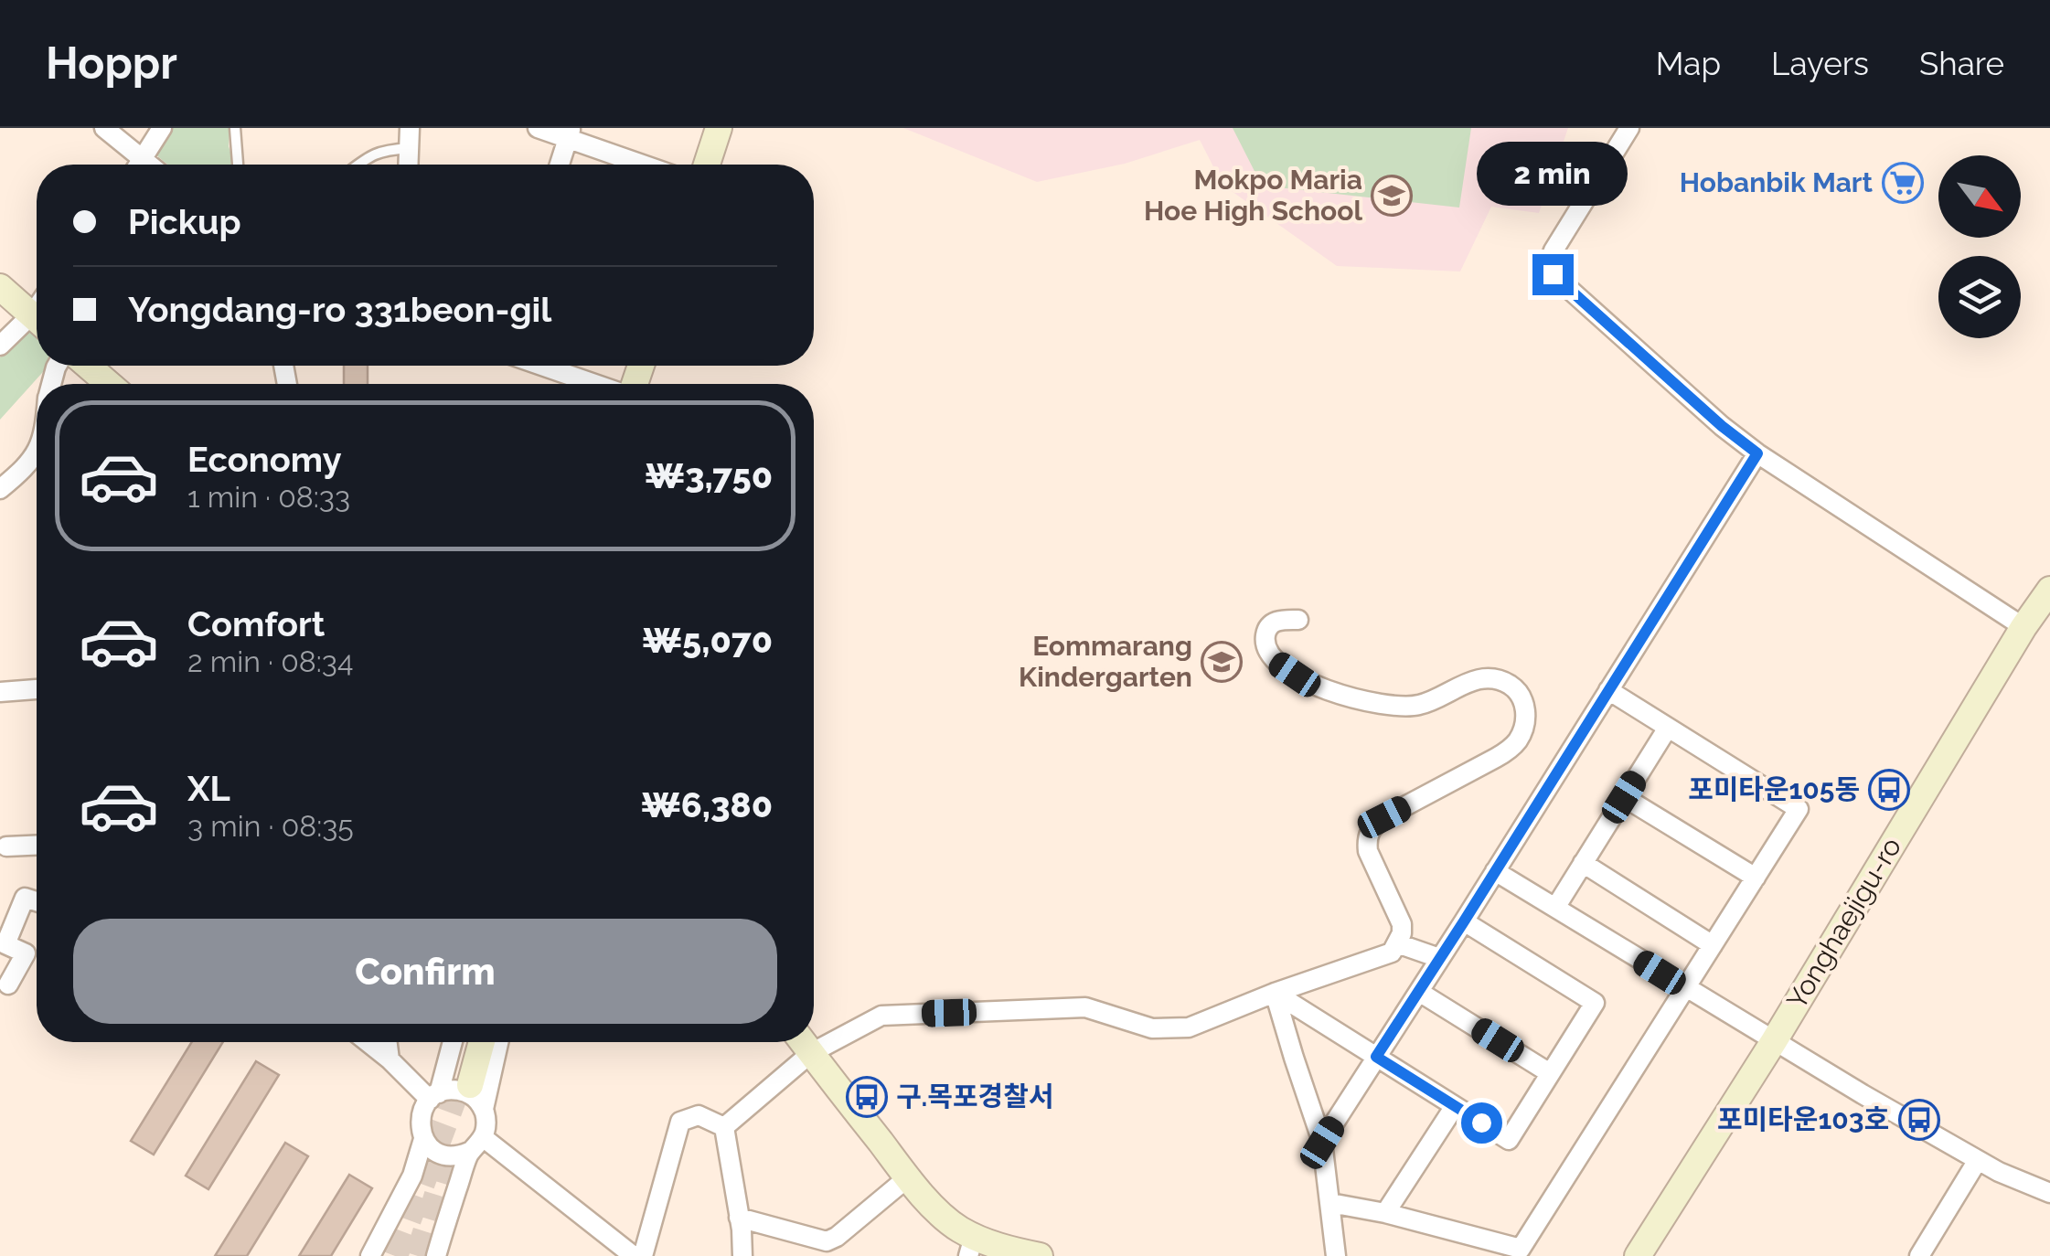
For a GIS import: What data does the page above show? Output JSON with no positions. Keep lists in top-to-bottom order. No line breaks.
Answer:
{"streets":{"street":["Yonghaejigu-ro"]},"places":{"supermarket":["Hobanbik Mart"],"school or university":["Mokpo Maria Hoe High School","Eommarang Kindergarten"],"bus stop":["포미타운105동","구.목포경찰서","포미타운103호"]},"north":"bottom right","page":{"header":"Hoppr","nav":["Map","Layers","Share"],"bubble":"2 min","banner":["Pickup","Yongdang-ro 331beon-gil"],"list":[{"name":"Economy","note":"1 min · 08:33","value":"₩3,750"},{"name":"Comfort","note":"2 min · 08:34","value":"₩5,070"},{"name":"XL","note":"3 min · 08:35","value":"₩6,380"}],"buttons":"Confirm"}}
